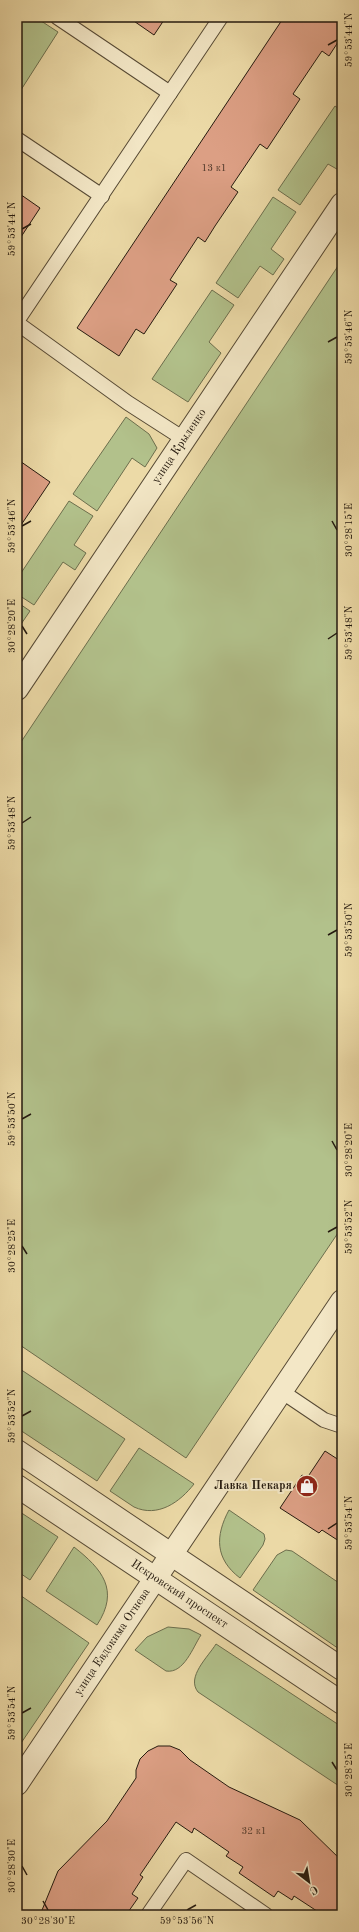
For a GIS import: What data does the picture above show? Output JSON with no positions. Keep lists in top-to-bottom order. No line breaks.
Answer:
{"streets":{"street":["улица Крыленко","Искровский проспект","улица Евдокима Огнева"]},"crossings":[["Искровский проспект","улица Евдокима Огнева"]],"places":{"shop":["Лавка Пекаря"]},"house_numbers":["13 к1","32 к1"],"north":"bottom right","coordinates":["59°53'44\"N","59°53'46\"N","30°28'15\"E","30°28'20\"E","59°53'48\"N","59°53'50\"N","59°53'52\"N","30°28'25\"E","59°53'54\"N","30°28'30\"E","59°53'56\"N"]}
